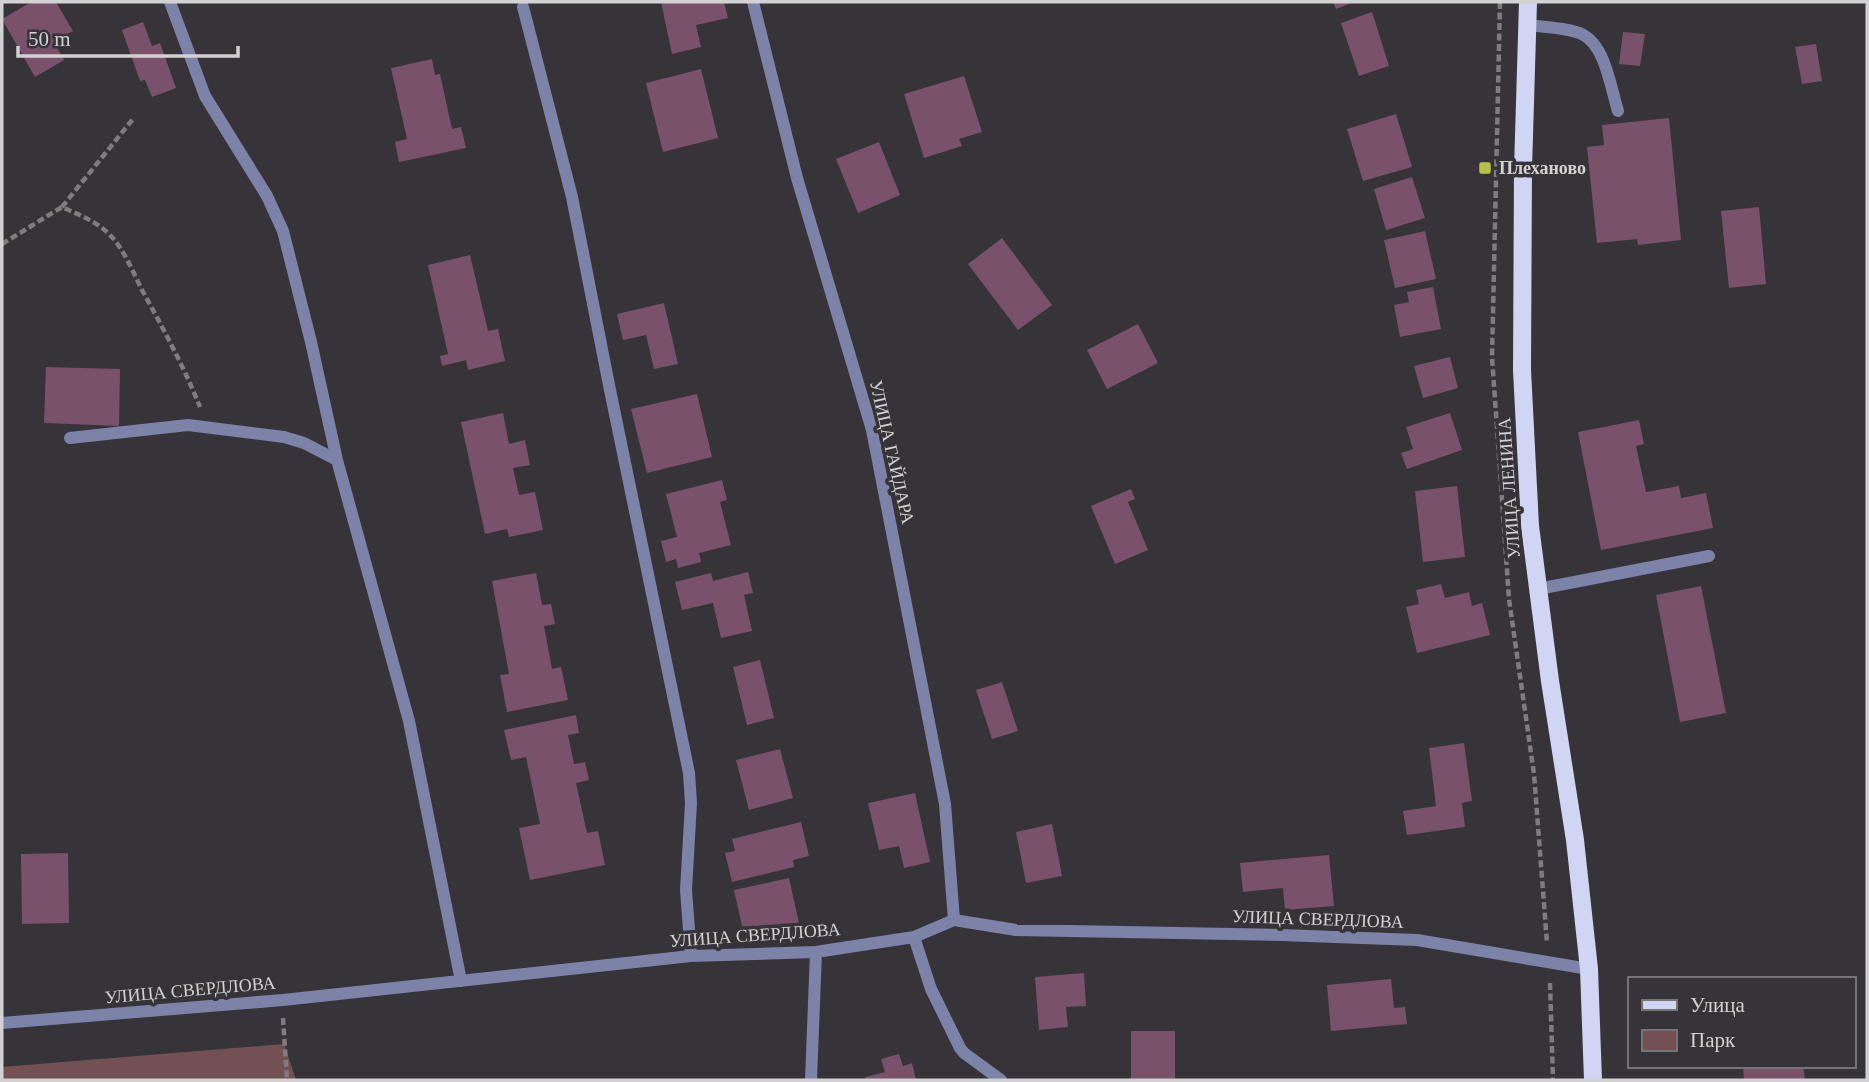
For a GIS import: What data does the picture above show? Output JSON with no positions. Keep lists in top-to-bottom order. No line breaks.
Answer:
{"streets":{"main road":["УЛИЦА ЛЕНИНА"],"street":["УЛИЦА ГАЙДАРА","УЛИЦА СВЕРДЛОВА"]},"crossings":[["УЛИЦА ГАЙДАРА","УЛИЦА СВЕРДЛОВА"],["УЛИЦА ЛЕНИНА","УЛИЦА СВЕРДЛОВА"]],"places":{"transit":["Плеханово"]},"legend":["Улица","Парк"],"scale_bar":"50 m"}
